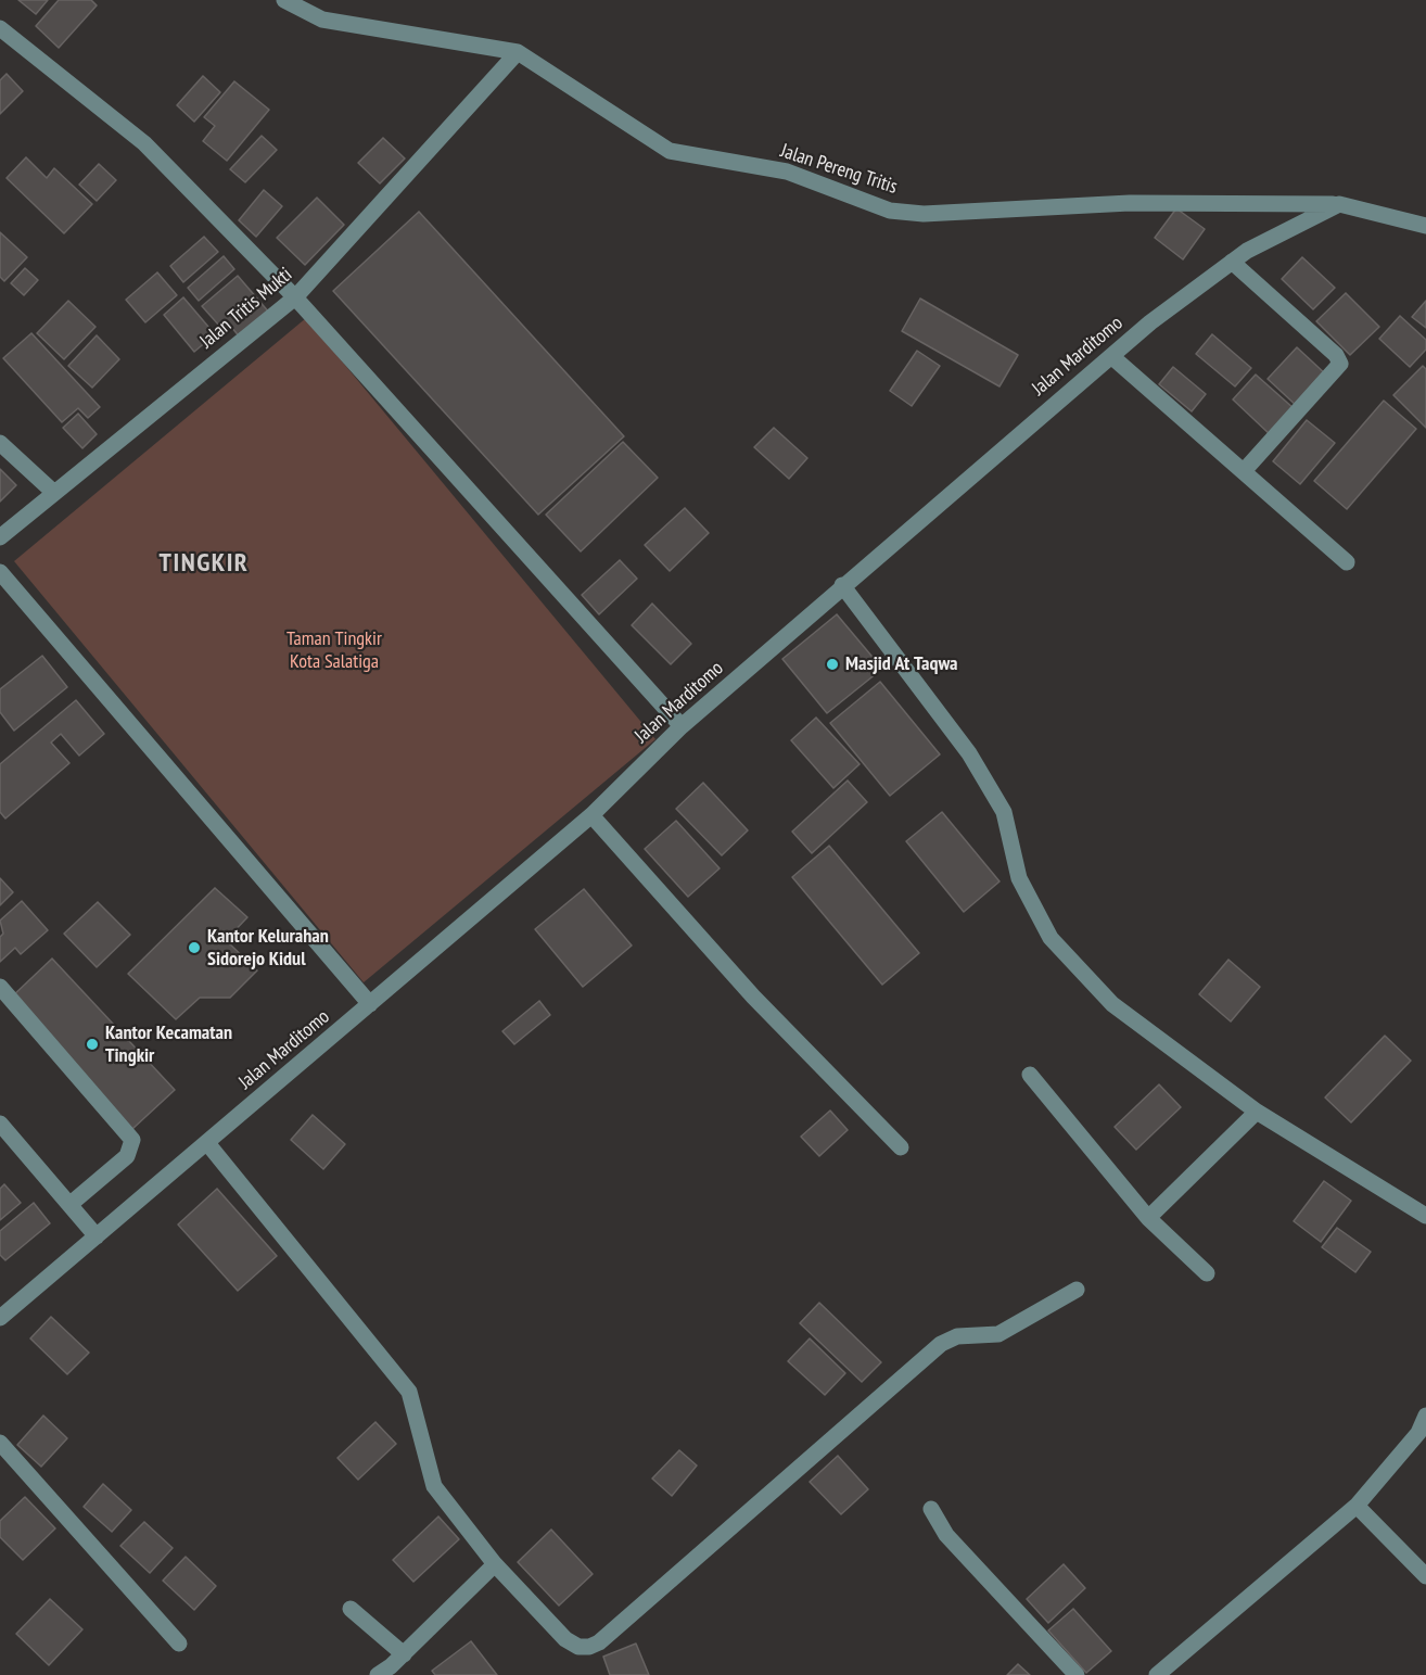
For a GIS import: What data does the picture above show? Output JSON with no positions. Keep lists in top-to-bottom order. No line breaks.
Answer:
{"streets":{"street":["Jalan Pereng Tritis","Jalan Tritis Mukti","Jalan Marditomo"]},"crossings":[["Jalan Pereng Tritis","Jalan Tritis Mukti"],["Jalan Pereng Tritis","Jalan Marditomo"]],"districts":["TINGKIR"],"parks":["Taman Tingkir Kota Salatiga"],"places":["Masjid At Taqwa","Kantor Kelurahan Sidorejo Kidul","Kantor Kecamatan Tingkir"]}
